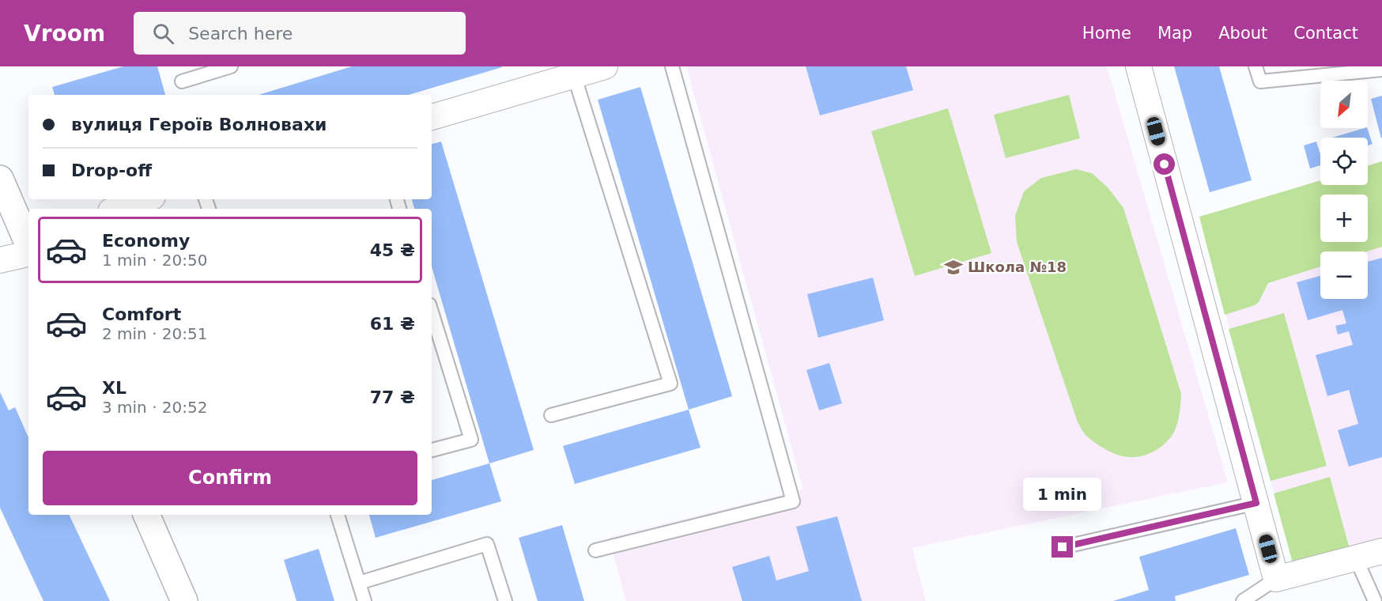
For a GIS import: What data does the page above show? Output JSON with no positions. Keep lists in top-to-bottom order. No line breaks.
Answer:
{"places":{"school or university":["Школа №18"]},"north":"bottom left","page":{"header":"Vroom","search":"Search here","nav":["Home","Map","About","Contact"],"map_buttons":["+","−"],"banner":["вулиця Героїв Волновахи","Drop-off"],"list":[{"name":"Economy","note":"1 min · 20:50","value":"45 ₴"},{"name":"Comfort","note":"2 min · 20:51","value":"61 ₴"},{"name":"XL","note":"3 min · 20:52","value":"77 ₴"}],"buttons":"Confirm","bubble":"1 min"}}
